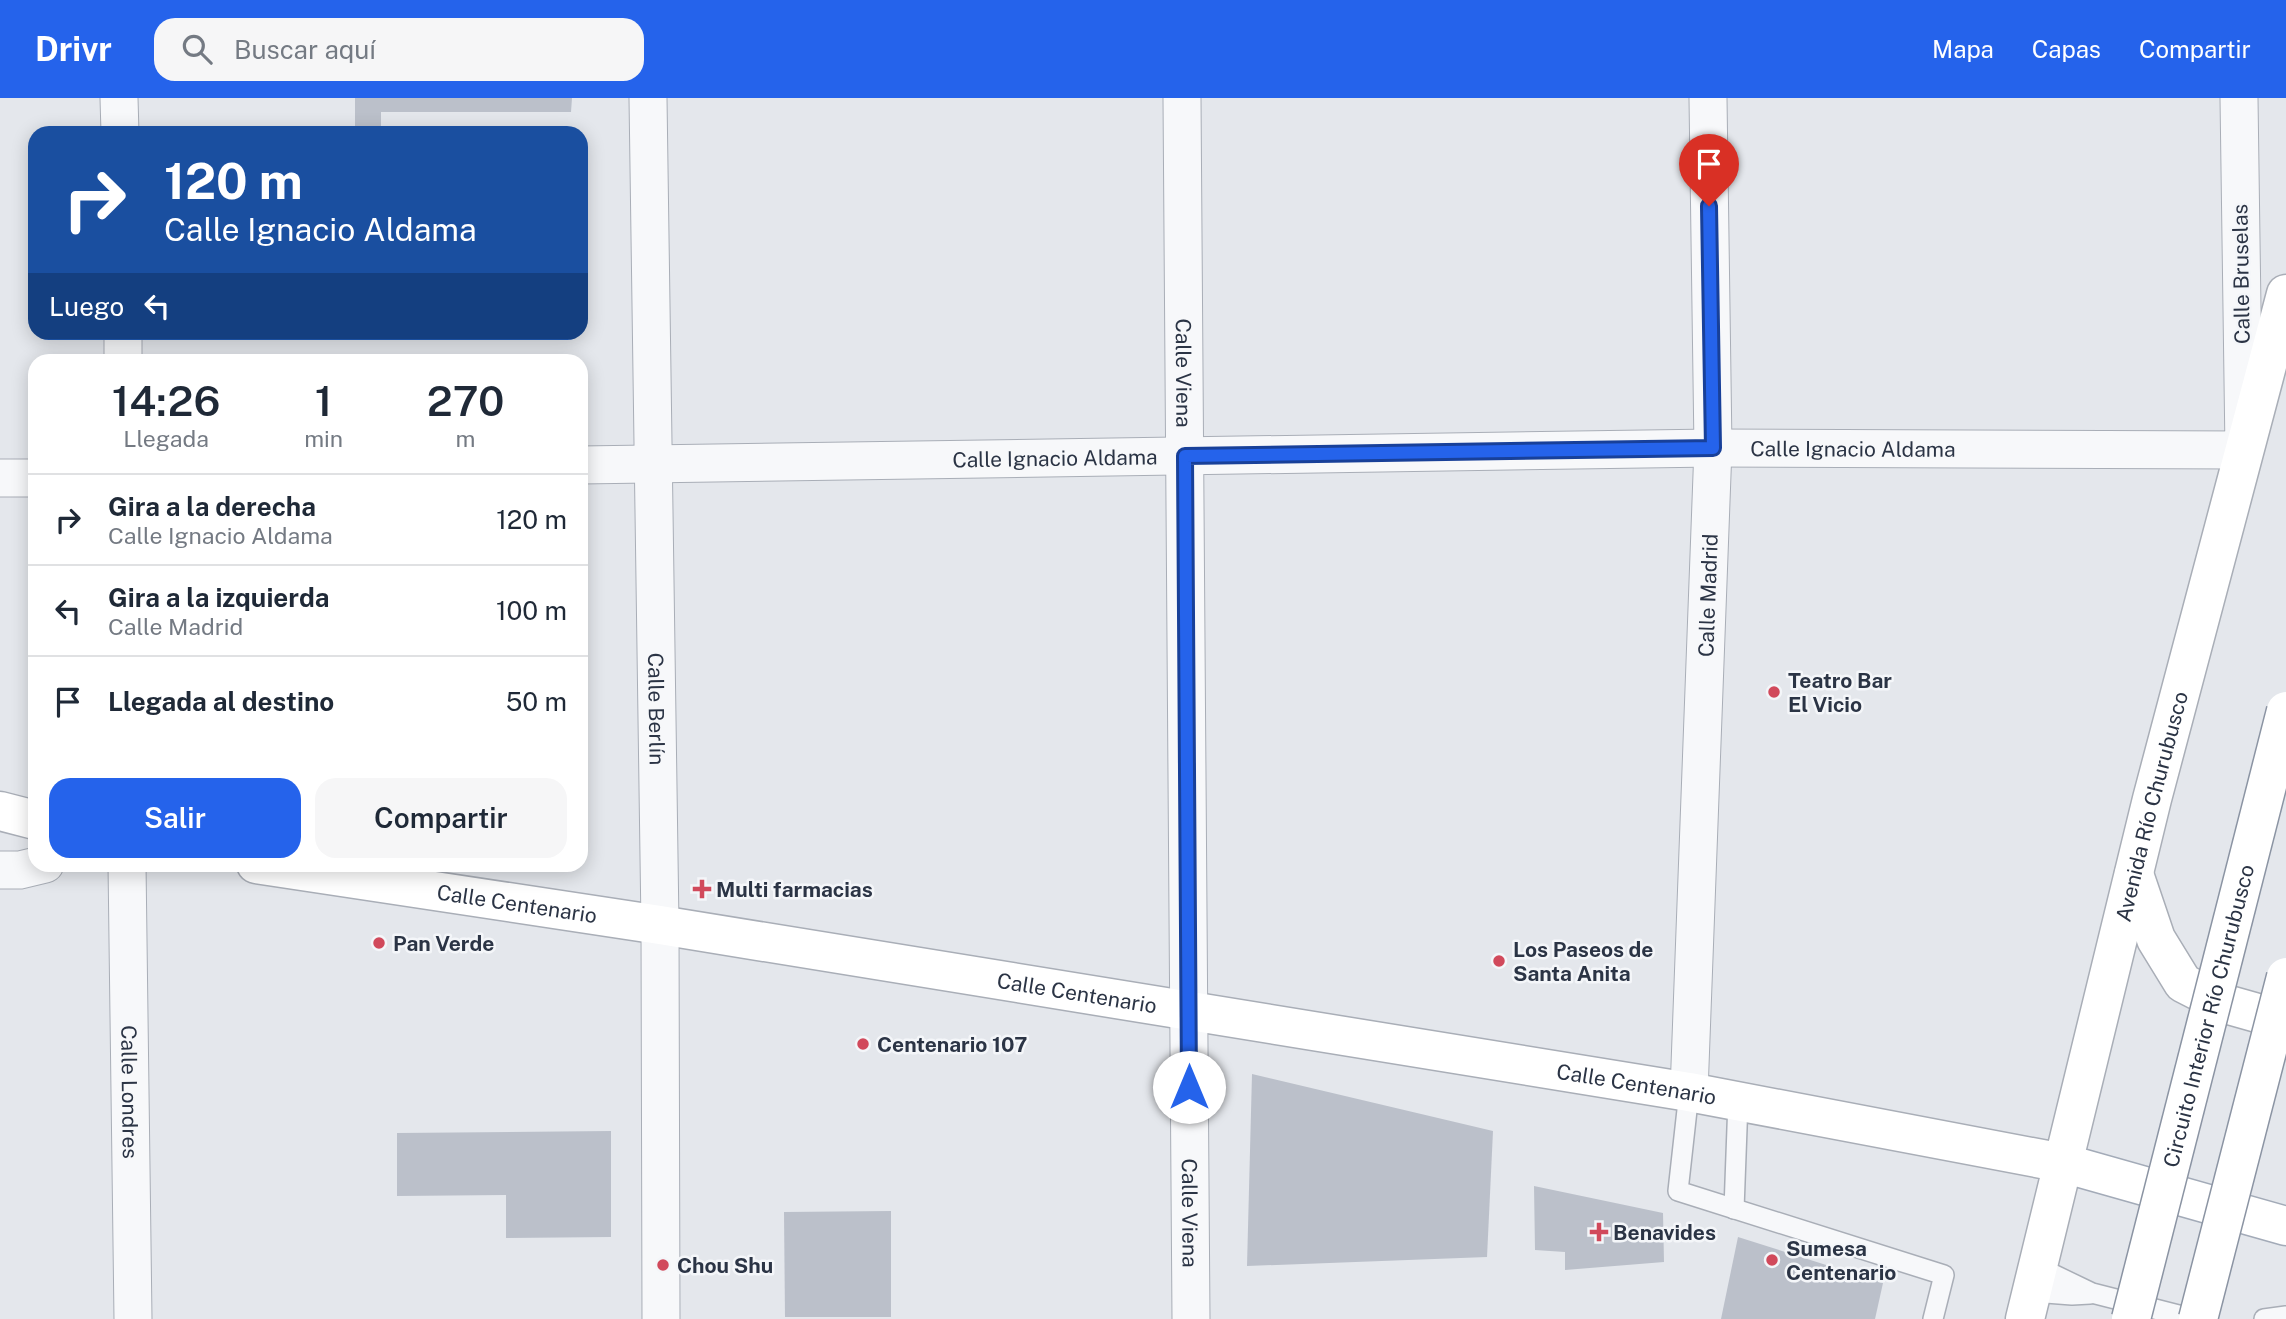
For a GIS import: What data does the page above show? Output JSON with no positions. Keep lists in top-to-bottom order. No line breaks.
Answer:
{"streets":{"main road":["Avenida Río Churubusco","Calle Centenario","Circuito Interior Río Churubusco"],"street":["Calle Bruselas","Calle Viena","Calle Ignacio Aldama","Calle Madrid","Calle Berlín","Calle Londres"]},"crossings":[["Calle Bruselas","Calle Ignacio Aldama"],["Calle Bruselas","Avenida Río Churubusco"],["Calle Viena","Calle Ignacio Aldama"],["Calle Viena","Calle Centenario"],["Calle Ignacio Aldama","Calle Madrid"],["Calle Ignacio Aldama","Calle Berlín"],["Calle Ignacio Aldama","Avenida Río Churubusco"],["Calle Madrid","Calle Centenario"],["Calle Berlín","Calle Centenario"],["Avenida Río Churubusco","Calle Centenario"]],"places":{"other":["Teatro Bar El Vicio","Pan Verde","Los Paseos de Santa Anita","Centenario 107","Sumesa Centenario","Chou Shu"],"health":["Multi farmacias","Benavides"]},"page":{"header":"Drivr","search":"Buscar aquí","nav":["Mapa","Capas","Compartir"],"turn":["120 m","Calle Ignacio Aldama"],"then":"Luego","eta":["14:26","Llegada","1","min","270","m"],"list":[{"name":"Gira a la derecha","note":"Calle Ignacio Aldama","value":"120 m"},{"name":"Gira a la izquierda","note":"Calle Madrid","value":"100 m"},{"name":"Llegada al destino","value":"50 m"}],"buttons":["Salir","Compartir"]}}
